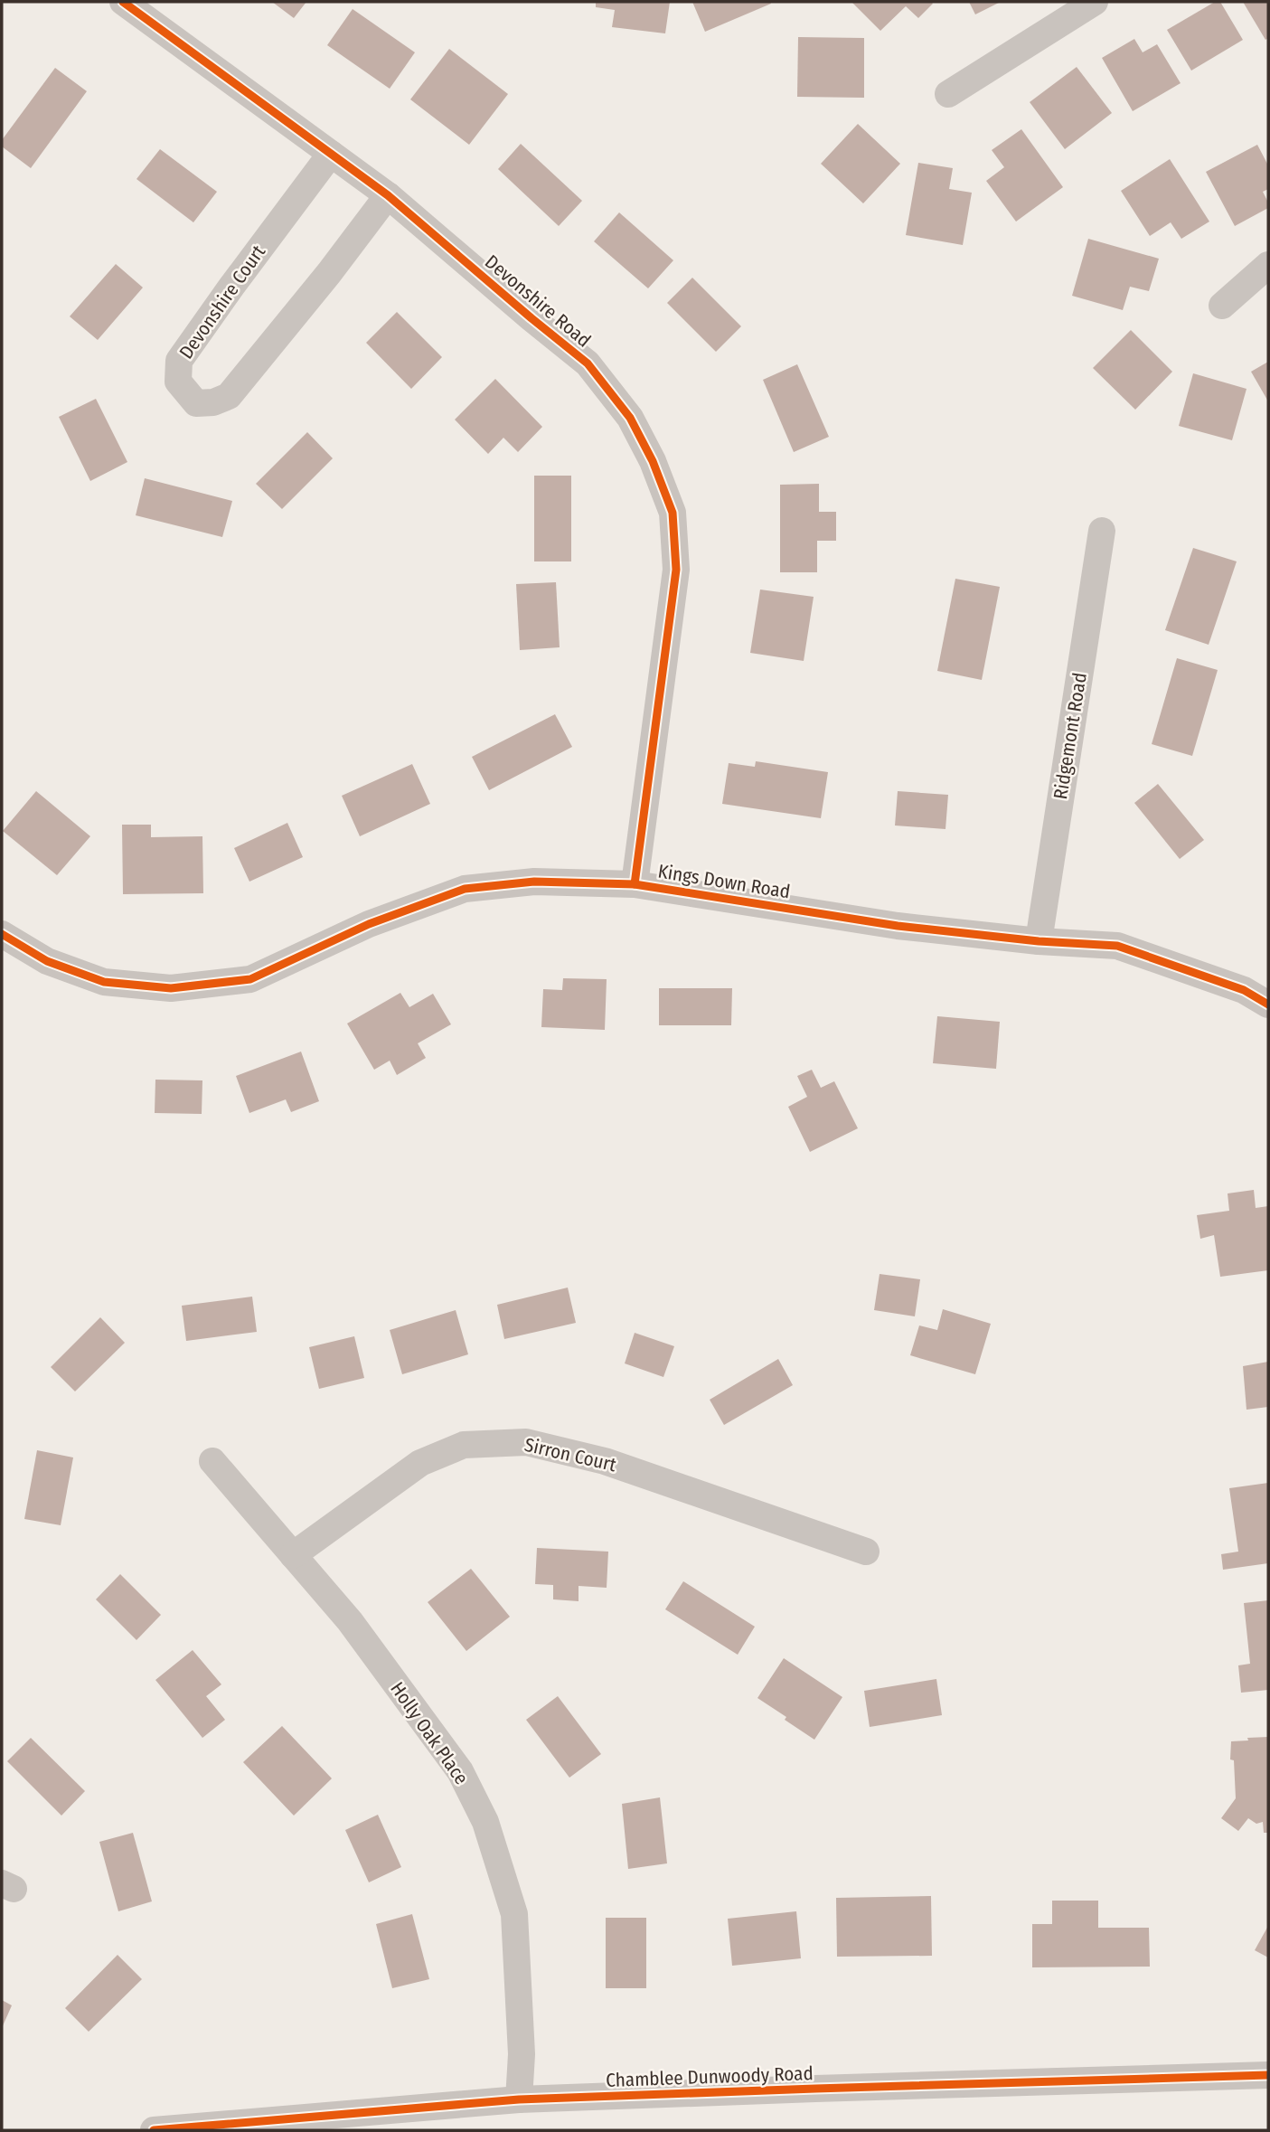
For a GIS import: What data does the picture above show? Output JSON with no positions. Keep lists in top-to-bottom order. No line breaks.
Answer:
{"streets":{"street":["Devonshire Road","Devonshire Court","Ridgemont Road","Kings Down Road","Sirron Court","Holly Oak Place","Chamblee Dunwoody Road"]},"crossings":[["Devonshire Road","Devonshire Court"],["Devonshire Road","Kings Down Road"],["Ridgemont Road","Kings Down Road"],["Sirron Court","Holly Oak Place"],["Holly Oak Place","Chamblee Dunwoody Road"]]}
